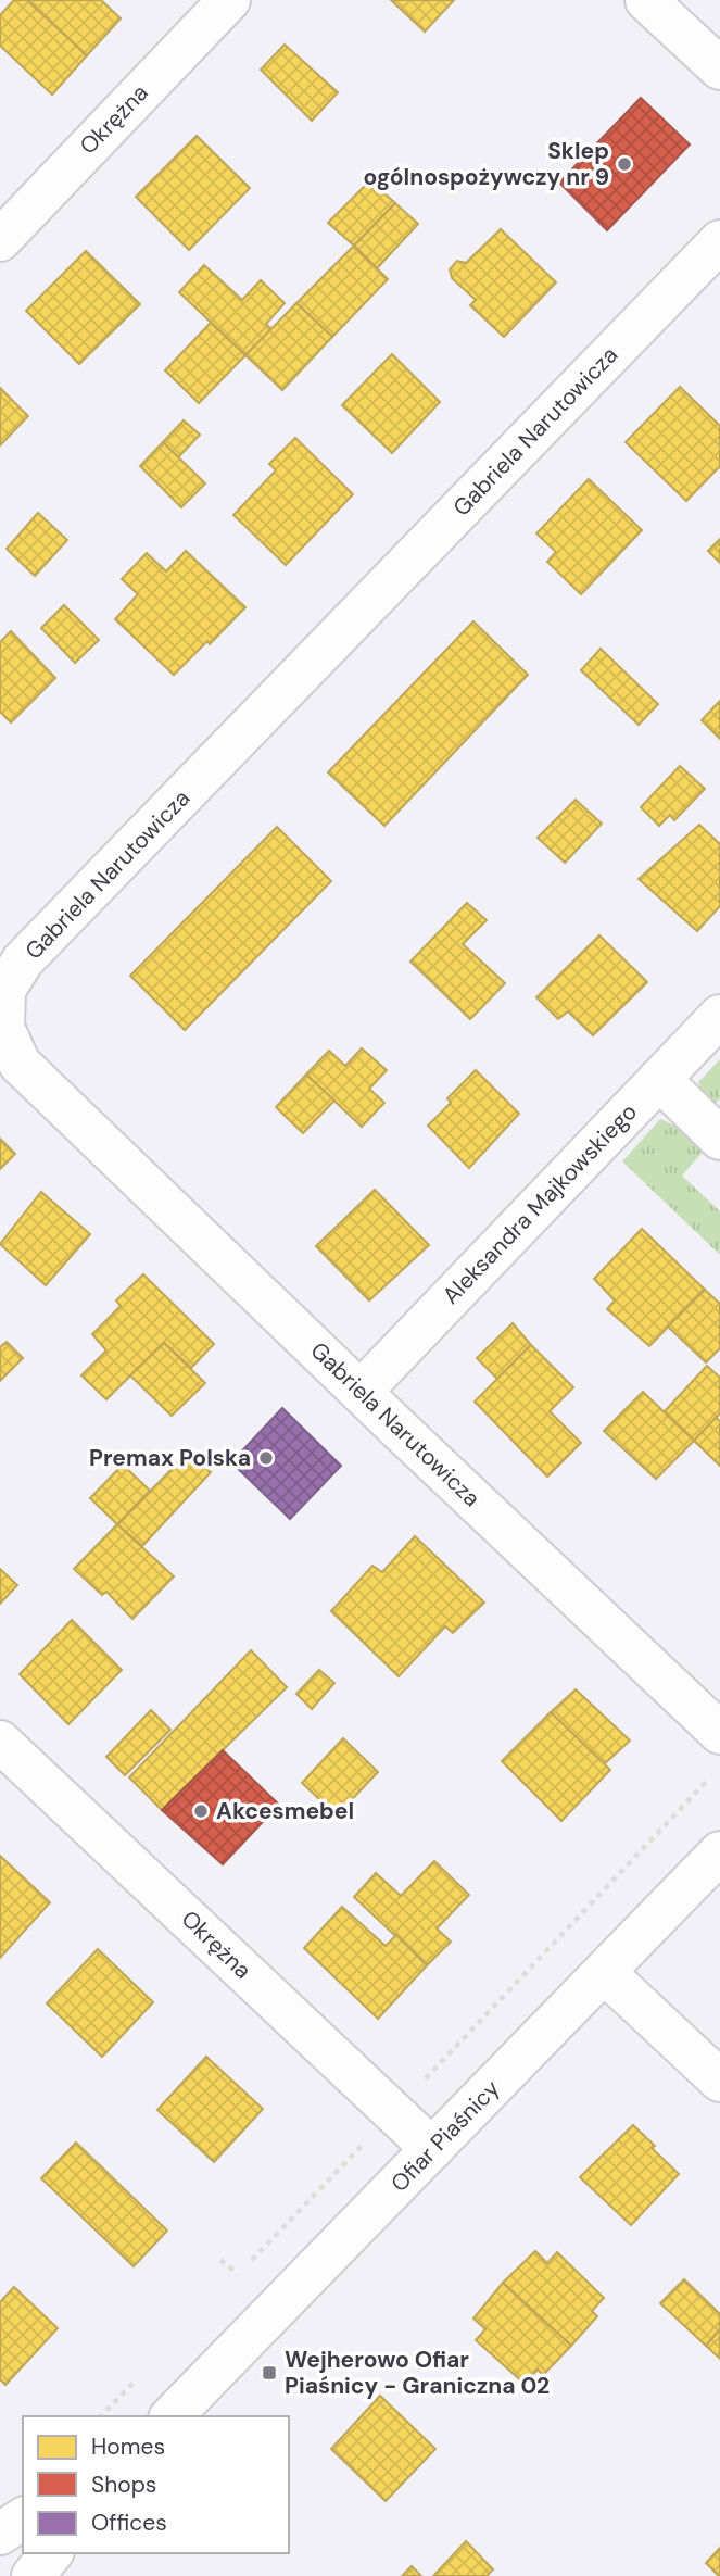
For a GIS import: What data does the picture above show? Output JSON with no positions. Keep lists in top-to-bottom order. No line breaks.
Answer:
{"streets":{"street":["Okrężna","Gabriela Narutowicza","Aleksandra Majkowskiego","Ofiar Piaśnicy"]},"crossings":[["Okrężna","Ofiar Piaśnicy"],["Gabriela Narutowicza","Aleksandra Majkowskiego"]],"places":{"other":["Sklep ogólnospożywczy nr 9","Premax Polska","Akcesmebel"],"transit":["Wejherowo Ofiar Piaśnicy - Graniczna 02"]},"legend":["Homes","Shops","Offices"]}
